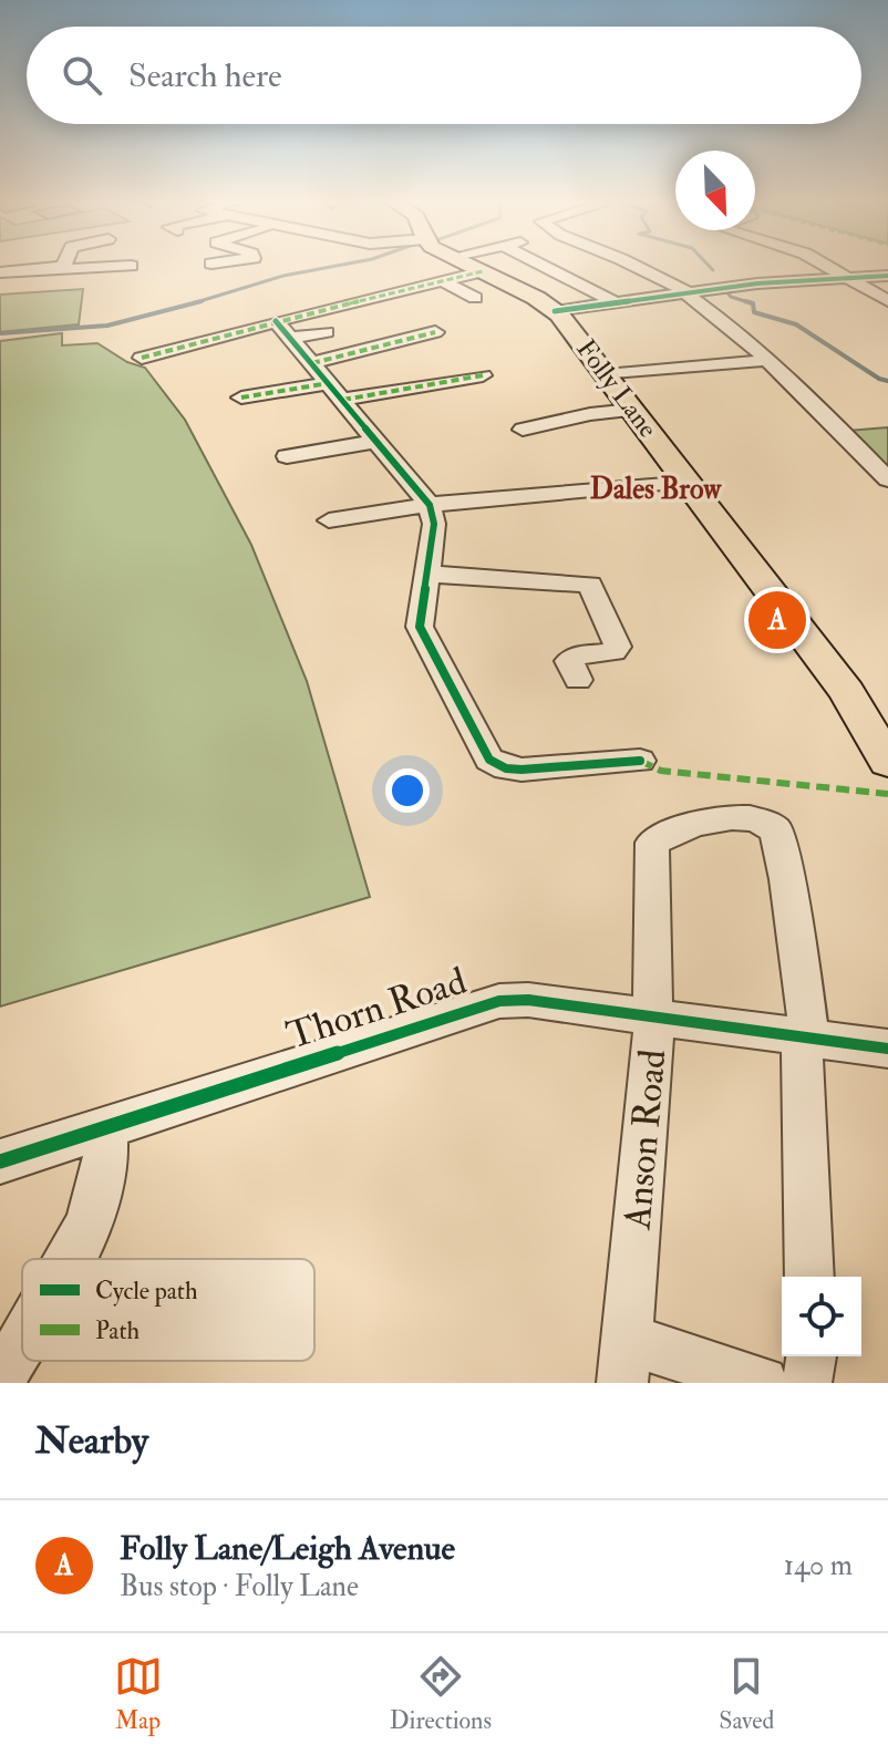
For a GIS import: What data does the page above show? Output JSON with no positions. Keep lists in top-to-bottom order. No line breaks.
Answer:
{"streets":{"main road":["Folly Lane"],"street":["Thorn Road","Anson Road"]},"crossings":[["Thorn Road","Anson Road"]],"districts":["Dales Brow"],"legend":["Cycle path","Path"],"north":"bottom right","page":{"search":"Search here","pins":"A","heading":"Nearby","list":[{"mark":"A","name":"Folly Lane/Leigh Avenue","note":"Bus stop · Folly Lane","value":"140 m"}],"nav":["Map","Directions","Saved"]}}
